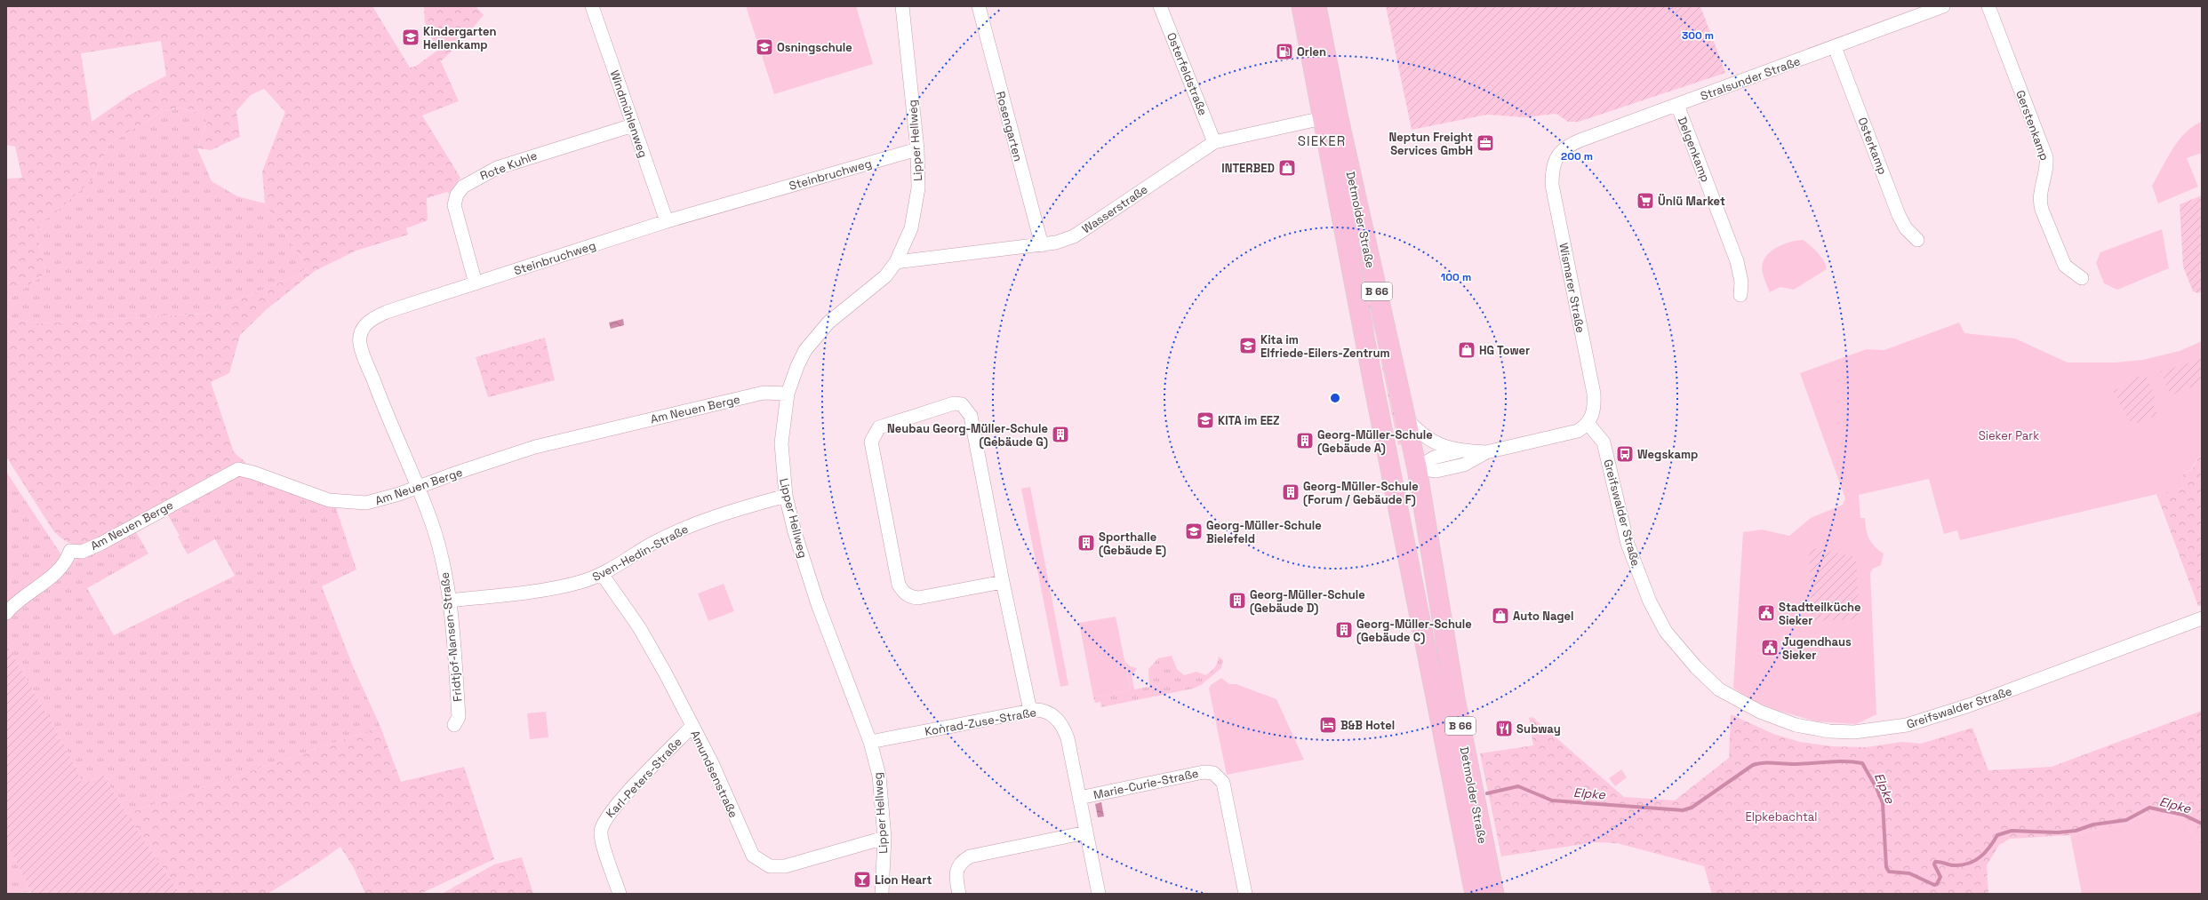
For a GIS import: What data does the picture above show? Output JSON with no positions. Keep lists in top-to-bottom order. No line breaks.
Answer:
{"streets":{"main road":["Detmolder Straße","B 66"],"street":["Osterfeldstraße","Stralsunder Straße","Windmühlenweg","Gerstenkamp","Rosengarten","Lipper Hellweg","Osterkamp","Delgenkamp","Rote Kuhle","Steinbruchweg","Wasserstraße","Wismarer Straße","Am Neuen Berge","Greifswalder Straße","Sven-Hedin-Straße","Fridtjof-Nansen-Straße","Konrad-Zuse-Straße","Amundsenstraße","Karl-Peters-Straße","Marie-Curie-Straße"]},"crossings":[["Osterfeldstraße","Wasserstraße"],["Stralsunder Straße","Osterkamp"],["Stralsunder Straße","Delgenkamp"],["Stralsunder Straße","Wismarer Straße"],["Windmühlenweg","Rote Kuhle"],["Windmühlenweg","Steinbruchweg"],["Rosengarten","Wasserstraße"],["Lipper Hellweg","Steinbruchweg"],["Lipper Hellweg","Wasserstraße"],["Lipper Hellweg","Am Neuen Berge"],["Lipper Hellweg","Sven-Hedin-Straße"],["Lipper Hellweg","Konrad-Zuse-Straße"],["Lipper Hellweg","Amundsenstraße"],["Rote Kuhle","Steinbruchweg"],["Steinbruchweg","Am Neuen Berge"],["Steinbruchweg","Fridtjof-Nansen-Straße"],["Wasserstraße","Detmolder Straße"],["Wismarer Straße","Greifswalder Straße"],["Am Neuen Berge","Fridtjof-Nansen-Straße"],["Sven-Hedin-Straße","Fridtjof-Nansen-Straße"],["Sven-Hedin-Straße","Amundsenstraße"],["Konrad-Zuse-Straße","Marie-Curie-Straße"],["Amundsenstraße","Karl-Peters-Straße"]],"districts":["SIEKER"],"water":["Elpke"],"parks":["Sieker Park","Elpkebachtal"],"places":{"school or university":["Kindergarten Hellenkamp","Osningschule","Kita im Elfriede-Eilers-Zentrum","KITA im EEZ","Georg-Müller-Schule Bielefeld"],"fuel station":["Orlen"],"office":["Neptun Freight Services GmbH"],"shop":["INTERBED","HG Tower","Auto Nagel"],"supermarket":["Ünlü Market"],"building":["Neubau Georg-Müller-Schule (Gebäude G)","Georg-Müller-Schule (Gebäude A)","Georg-Müller-Schule (Forum / Gebäude F)","Sporthalle (Gebäude E)","Georg-Müller-Schule (Gebäude D)","Georg-Müller-Schule (Gebäude C)"],"bus stop":["Wegskamp"],"public building":["Stadtteilküche Sieker","Jugendhaus Sieker"],"hotel":["B&B Hotel"],"restaurant":["Subway"],"bar":["Lion Heart"]},"rings":["300 m","200 m","100 m"]}
